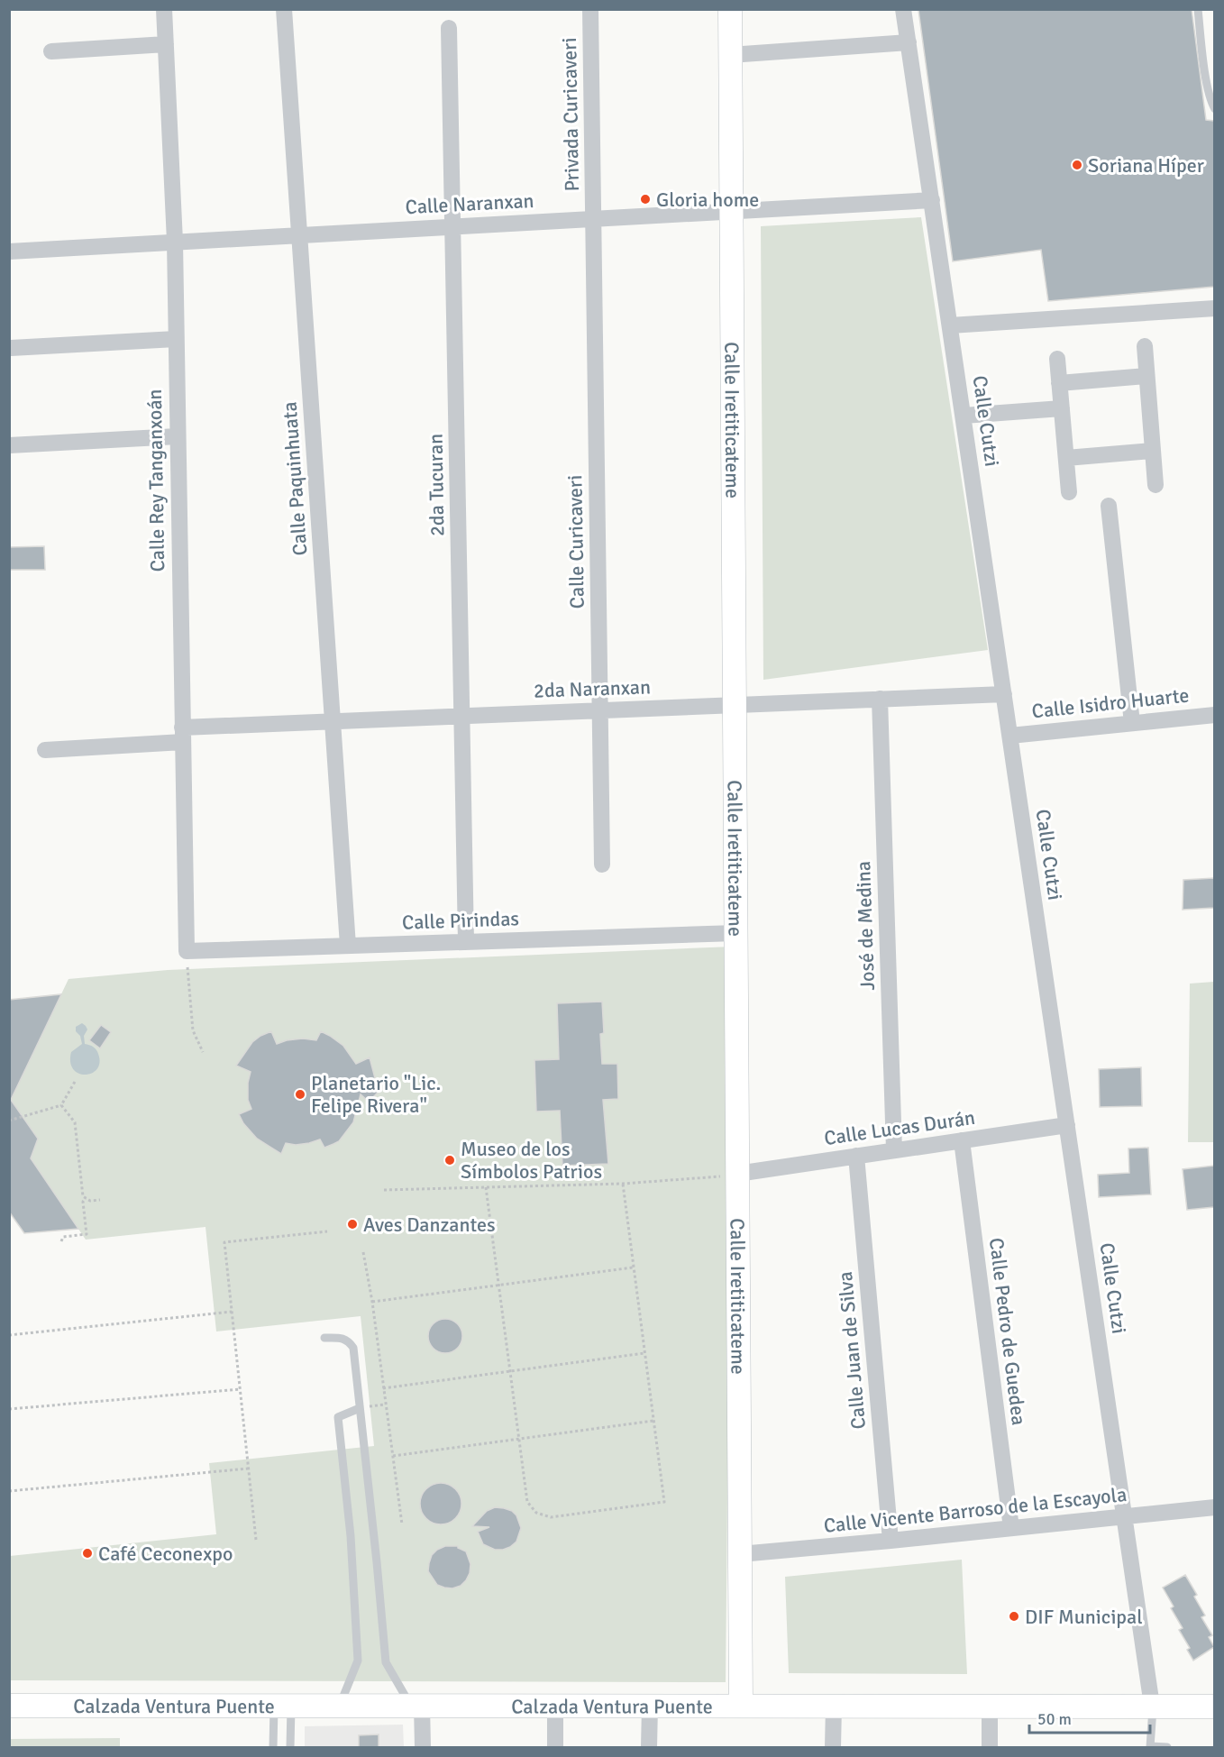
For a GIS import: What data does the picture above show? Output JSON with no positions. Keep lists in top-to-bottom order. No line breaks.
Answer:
{"streets":{"street":["Privada Curicaveri","Calle Naranxan","Calle Iretiticateme","Calle Cutzi","Calle Paquinhuata","Calle Rey Tanganxoán","2da Tucuran","Calle Curicaveri","2da Naranxan","Calle Isidro Huarte","Calle Pirindas","José de Medina","Calle Lucas Durán","Calle Pedro de Guedea","Calle Juan de Silva","Calle Vicente Barroso de la Escayola","Calzada Ventura Puente"]},"crossings":[["Privada Curicaveri","Calle Naranxan"],["Privada Curicaveri","Calle Curicaveri"],["Calle Naranxan","Calle Iretiticateme"],["Calle Naranxan","Calle Cutzi"],["Calle Naranxan","Calle Paquinhuata"],["Calle Naranxan","Calle Rey Tanganxoán"],["Calle Naranxan","2da Tucuran"],["Calle Naranxan","Calle Curicaveri"],["Calle Iretiticateme","2da Naranxan"],["Calle Iretiticateme","Calle Pirindas"],["Calle Iretiticateme","Calle Lucas Durán"],["Calle Iretiticateme","Calle Vicente Barroso de la Escayola"],["Calle Iretiticateme","Calzada Ventura Puente"],["Calle Cutzi","2da Naranxan"],["Calle Cutzi","Calle Isidro Huarte"],["Calle Cutzi","Calle Lucas Durán"],["Calle Cutzi","Calle Vicente Barroso de la Escayola"],["Calle Cutzi","Calzada Ventura Puente"],["Calle Paquinhuata","2da Naranxan"],["Calle Paquinhuata","Calle Pirindas"],["Calle Rey Tanganxoán","2da Naranxan"],["Calle Rey Tanganxoán","Calle Pirindas"],["2da Tucuran","2da Naranxan"],["2da Tucuran","Calle Pirindas"],["Calle Curicaveri","2da Naranxan"],["2da Naranxan","José de Medina"],["José de Medina","Calle Lucas Durán"],["Calle Lucas Durán","Calle Pedro de Guedea"],["Calle Lucas Durán","Calle Juan de Silva"],["Calle Pedro de Guedea","Calle Vicente Barroso de la Escayola"],["Calle Juan de Silva","Calle Vicente Barroso de la Escayola"]],"places":["Soriana Híper","Gloria home","Planetario \"Lic. Felipe Rivera\"","Museo de los Símbolos Patrios","Aves Danzantes","Café Ceconexpo","DIF Municipal"],"scale_bar":"50 m"}
